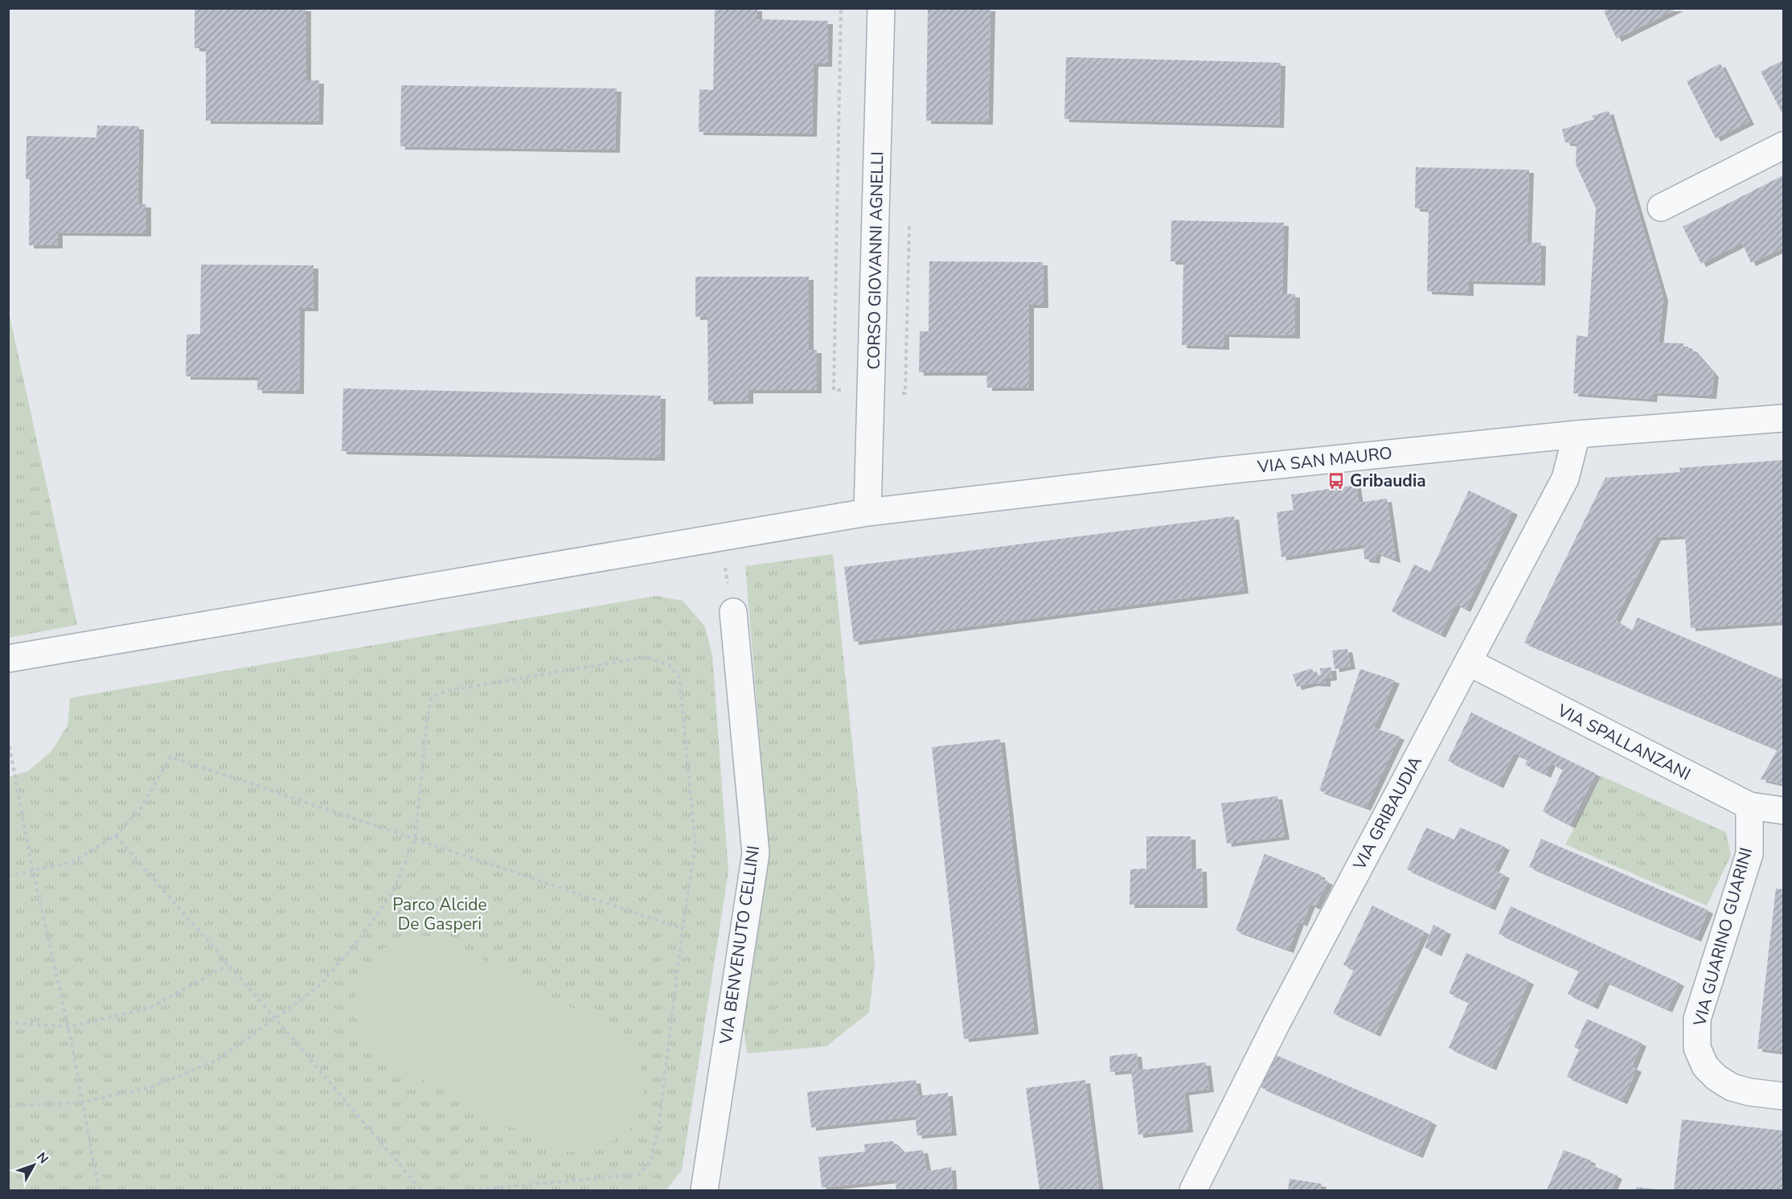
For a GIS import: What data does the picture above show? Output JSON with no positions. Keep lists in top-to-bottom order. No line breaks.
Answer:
{"streets":{"street":["CORSO GIOVANNI AGNELLI","VIA SAN MAURO","VIA SPALLANZANI","VIA GRIBAUDIA","VIA GUARINO GUARINI","VIA BENVENUTO CELLINI"]},"crossings":[["CORSO GIOVANNI AGNELLI","VIA SAN MAURO"],["VIA SAN MAURO","VIA GRIBAUDIA"],["VIA SPALLANZANI","VIA GRIBAUDIA"],["VIA SPALLANZANI","VIA GUARINO GUARINI"]],"parks":["Parco Alcide De Gasperi"],"places":{"bus stop":["Gribaudia"]},"north":"top right"}
